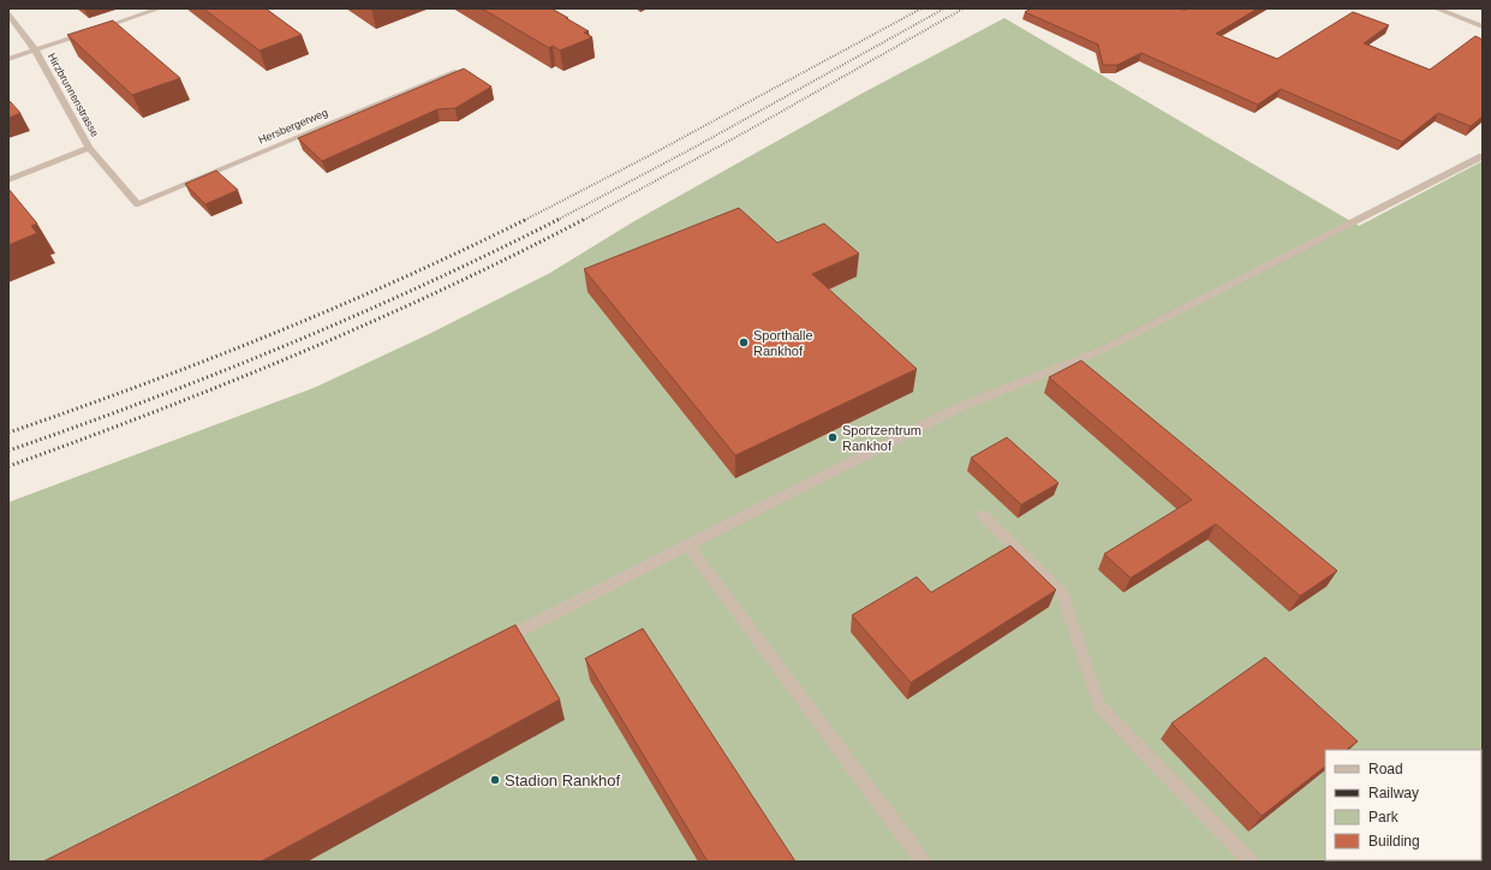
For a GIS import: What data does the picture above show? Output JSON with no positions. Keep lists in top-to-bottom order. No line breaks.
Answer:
{"streets":{"street":["Hirzbrunnenstrasse","Hersbergerweg"]},"crossings":[["Hirzbrunnenstrasse","Hersbergerweg"]],"places":["Sporthalle Rankhof","Sportzentrum Rankhof","Stadion Rankhof"],"legend":["Road","Railway","Park","Building"]}
